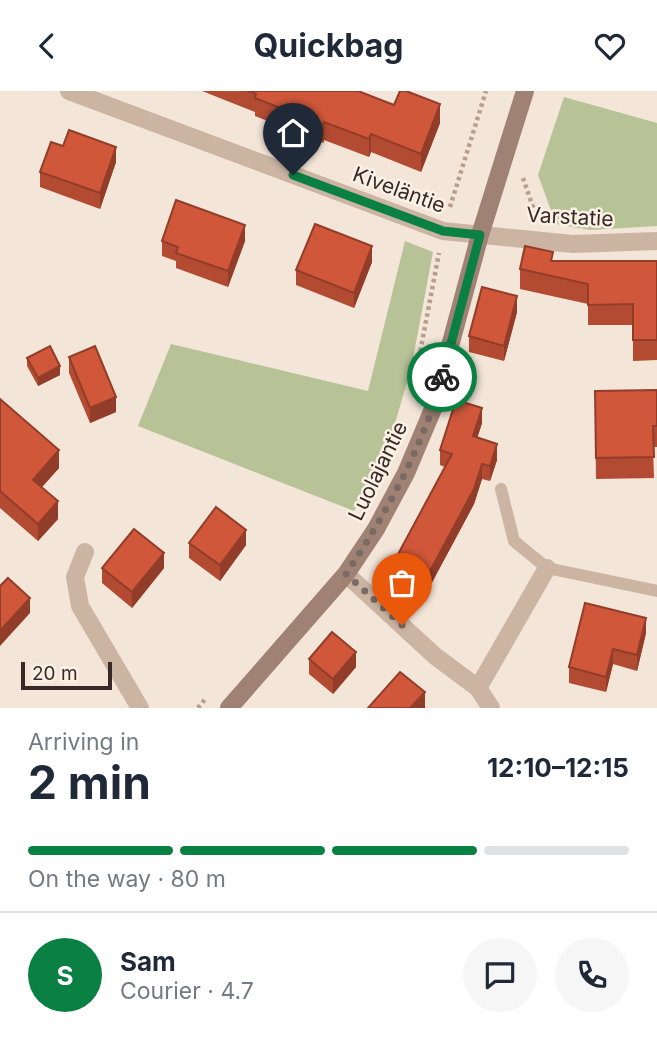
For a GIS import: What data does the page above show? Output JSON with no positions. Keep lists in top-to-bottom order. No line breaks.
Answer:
{"streets":{"main road":["Luolajantie"],"street":["Kiveläntie","Varstatie"]},"crossings":[["Kiveläntie","Varstatie"],["Kiveläntie","Luolajantie"],["Varstatie","Luolajantie"]],"scale_bar":"20 m","page":{"header":"Quickbag","scale":"20 m","heading":["2 min","Arriving in","12:10–12:15"],"panel":["Sam","Courier · 4.7"],"bar":"On the way · 80 m","round":"S"}}
